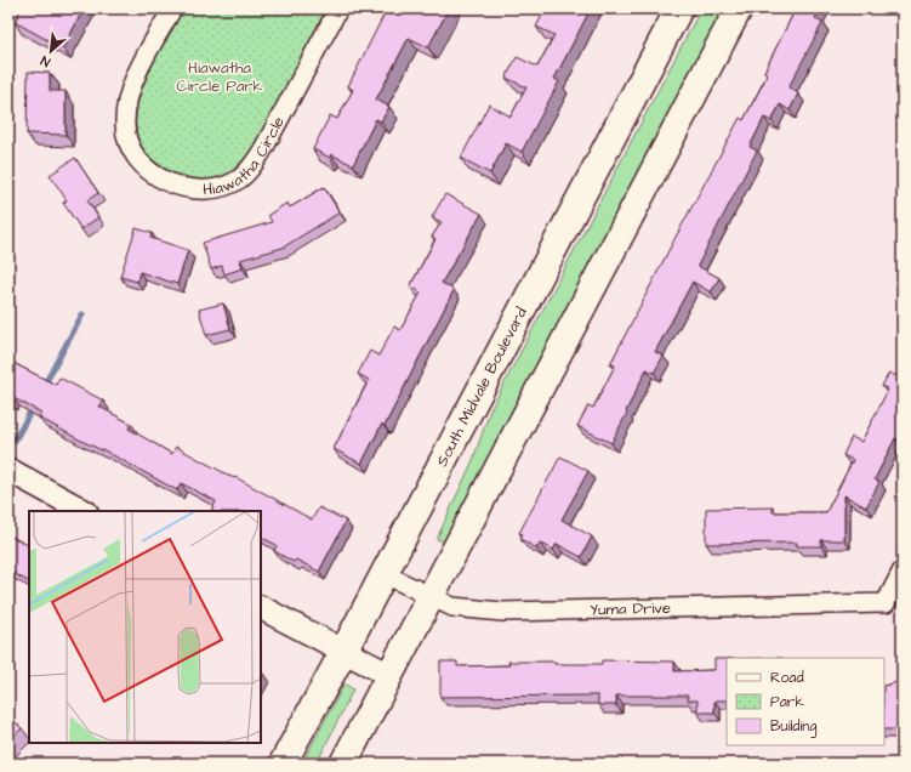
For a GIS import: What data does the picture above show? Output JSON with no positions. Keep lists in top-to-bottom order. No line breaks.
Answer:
{"streets":{"main road":["South Midvale Boulevard"],"street":["Hiawatha Circle","Yuma Drive"]},"crossings":[["South Midvale Boulevard","Yuma Drive"]],"parks":["Hiawatha Circle Park"],"legend":["Road","Park","Building"],"north":"bottom left"}
